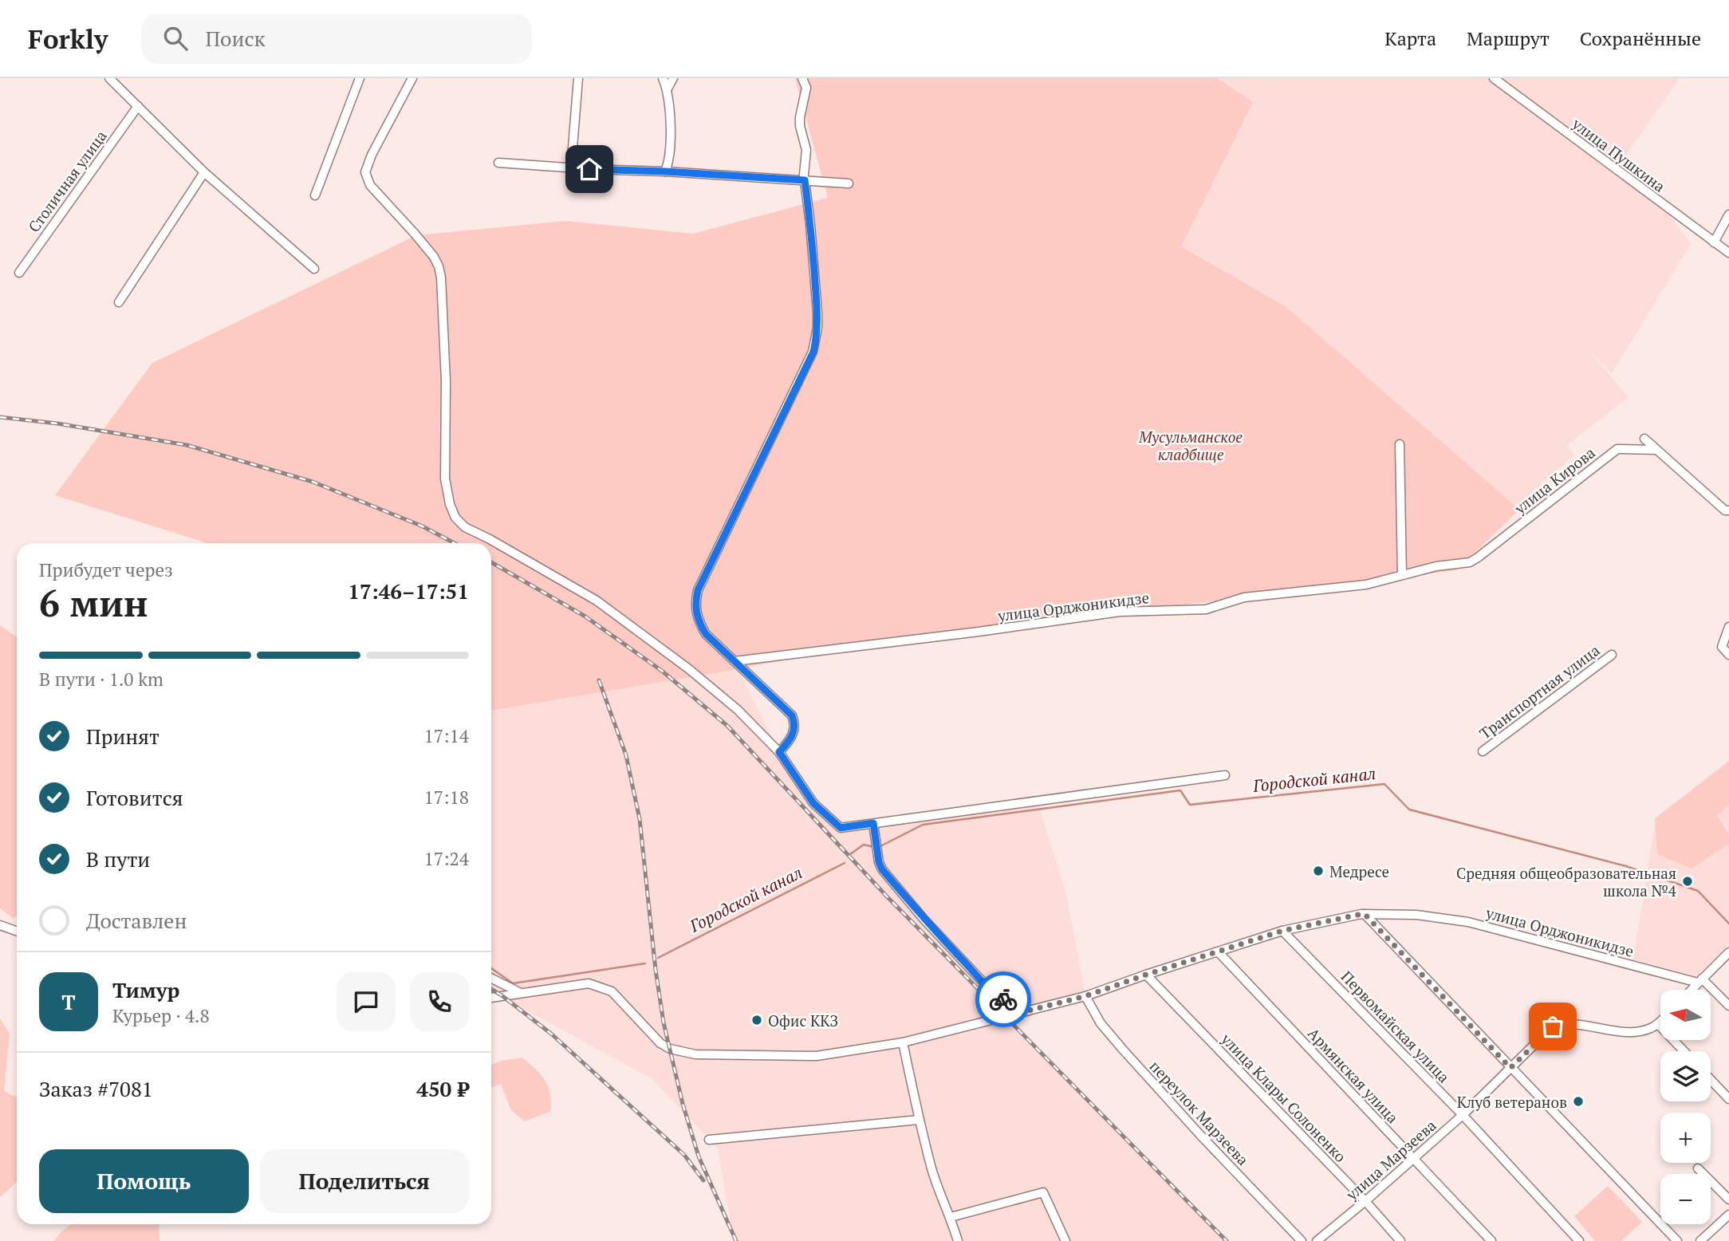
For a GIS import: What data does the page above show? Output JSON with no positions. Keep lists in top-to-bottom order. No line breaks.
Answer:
{"streets":{"street":["улица Пушкина","Столичная улица","улица Кирова","улица Орджоникидзе","Транспортная улица","Первомайская улица","Армянская улица","улица Клары Солоненко","переулок Марзеева","улица Марзеева"]},"crossings":[["улица Кирова","улица Орджоникидзе"],["улица Орджоникидзе","Первомайская улица"],["улица Орджоникидзе","Армянская улица"],["улица Орджоникидзе","улица Клары Солоненко"],["улица Орджоникидзе","переулок Марзеева"],["Первомайская улица","улица Марзеева"],["Армянская улица","улица Марзеева"],["улица Клары Солоненко","улица Марзеева"]],"water":["Городской канал"],"parks":["Мусульманское кладбище"],"places":["Медресе","Средняя общеобразовательная школа №4","Офис ККЗ","Клуб ветеранов"],"north":"left","page":{"header":"Forkly","search":"Поиск","nav":["Карта","Маршрут","Сохранённые"],"heading":["6 мин","Прибудет через","17:46–17:51"],"panel":["Тимур","Курьер · 4.8","Заказ #7081","450 ₽"],"bar":"В пути · 1.0 km","list":[["Принят","17:14"],["Готовится","17:18"],["В пути","17:24"],"Доставлен"],"round":"Т","map_buttons":["+","−"],"buttons":["Помощь","Поделиться"]}}
